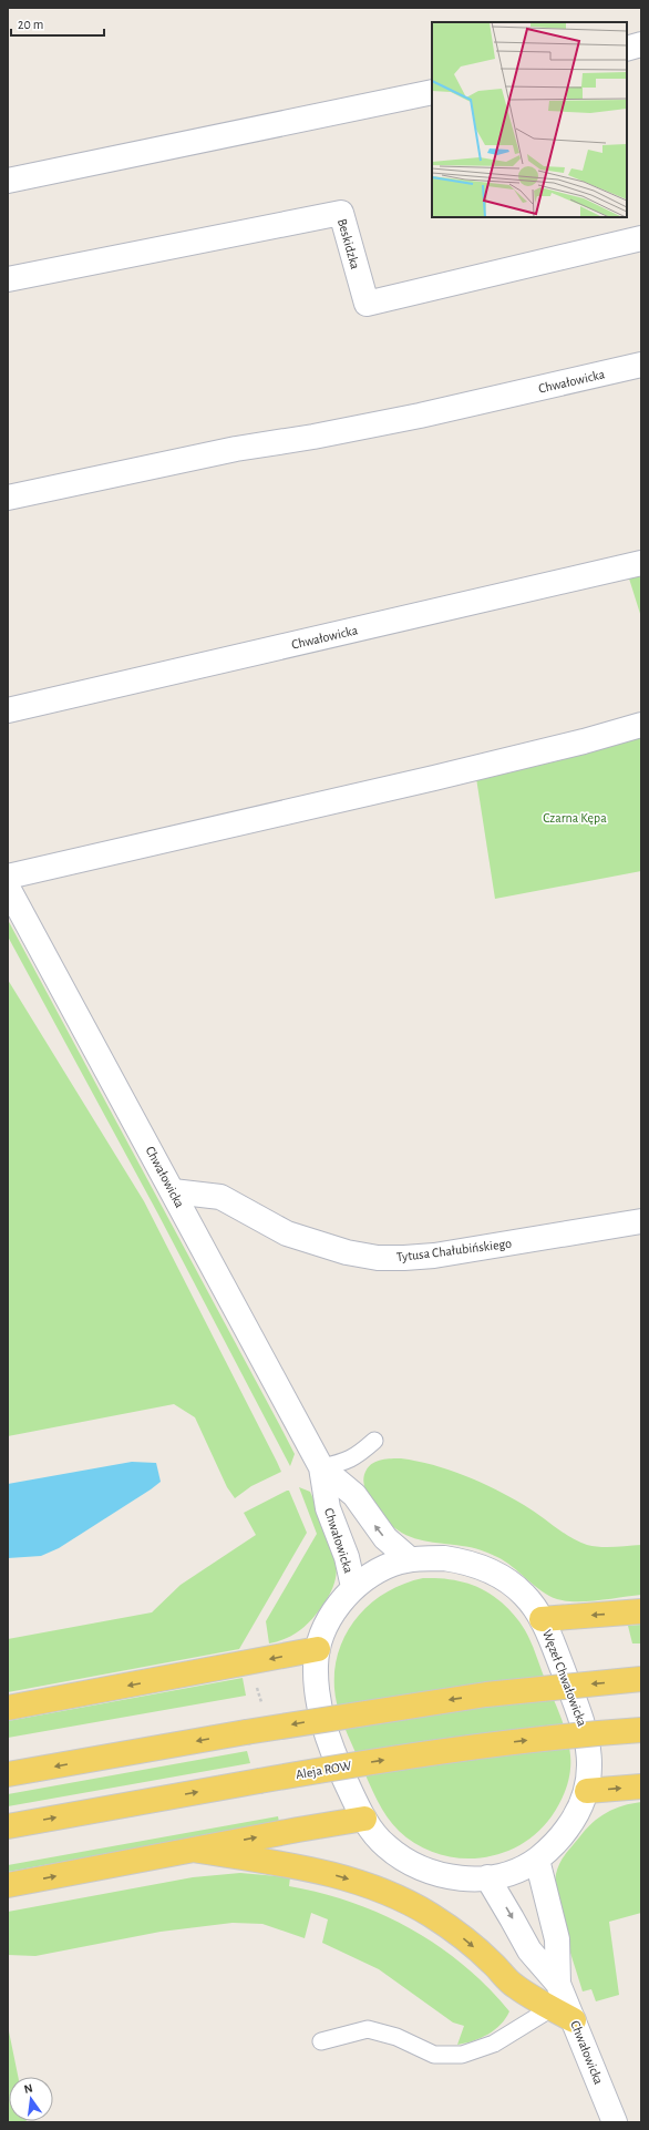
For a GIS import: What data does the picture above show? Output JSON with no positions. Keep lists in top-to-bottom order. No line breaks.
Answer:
{"streets":{"main road":["Aleja ROW"],"street":["Beskidzka","Chwałowicka","Tytusa Chałubińskiego","Węzeł Chwałowicka"]},"crossings":[["Chwałowicka","Tytusa Chałubińskiego"],["Chwałowicka","Węzeł Chwałowicka"]],"parks":["Czarna Kępa"],"scale_bar":"20 m","north":"top"}
